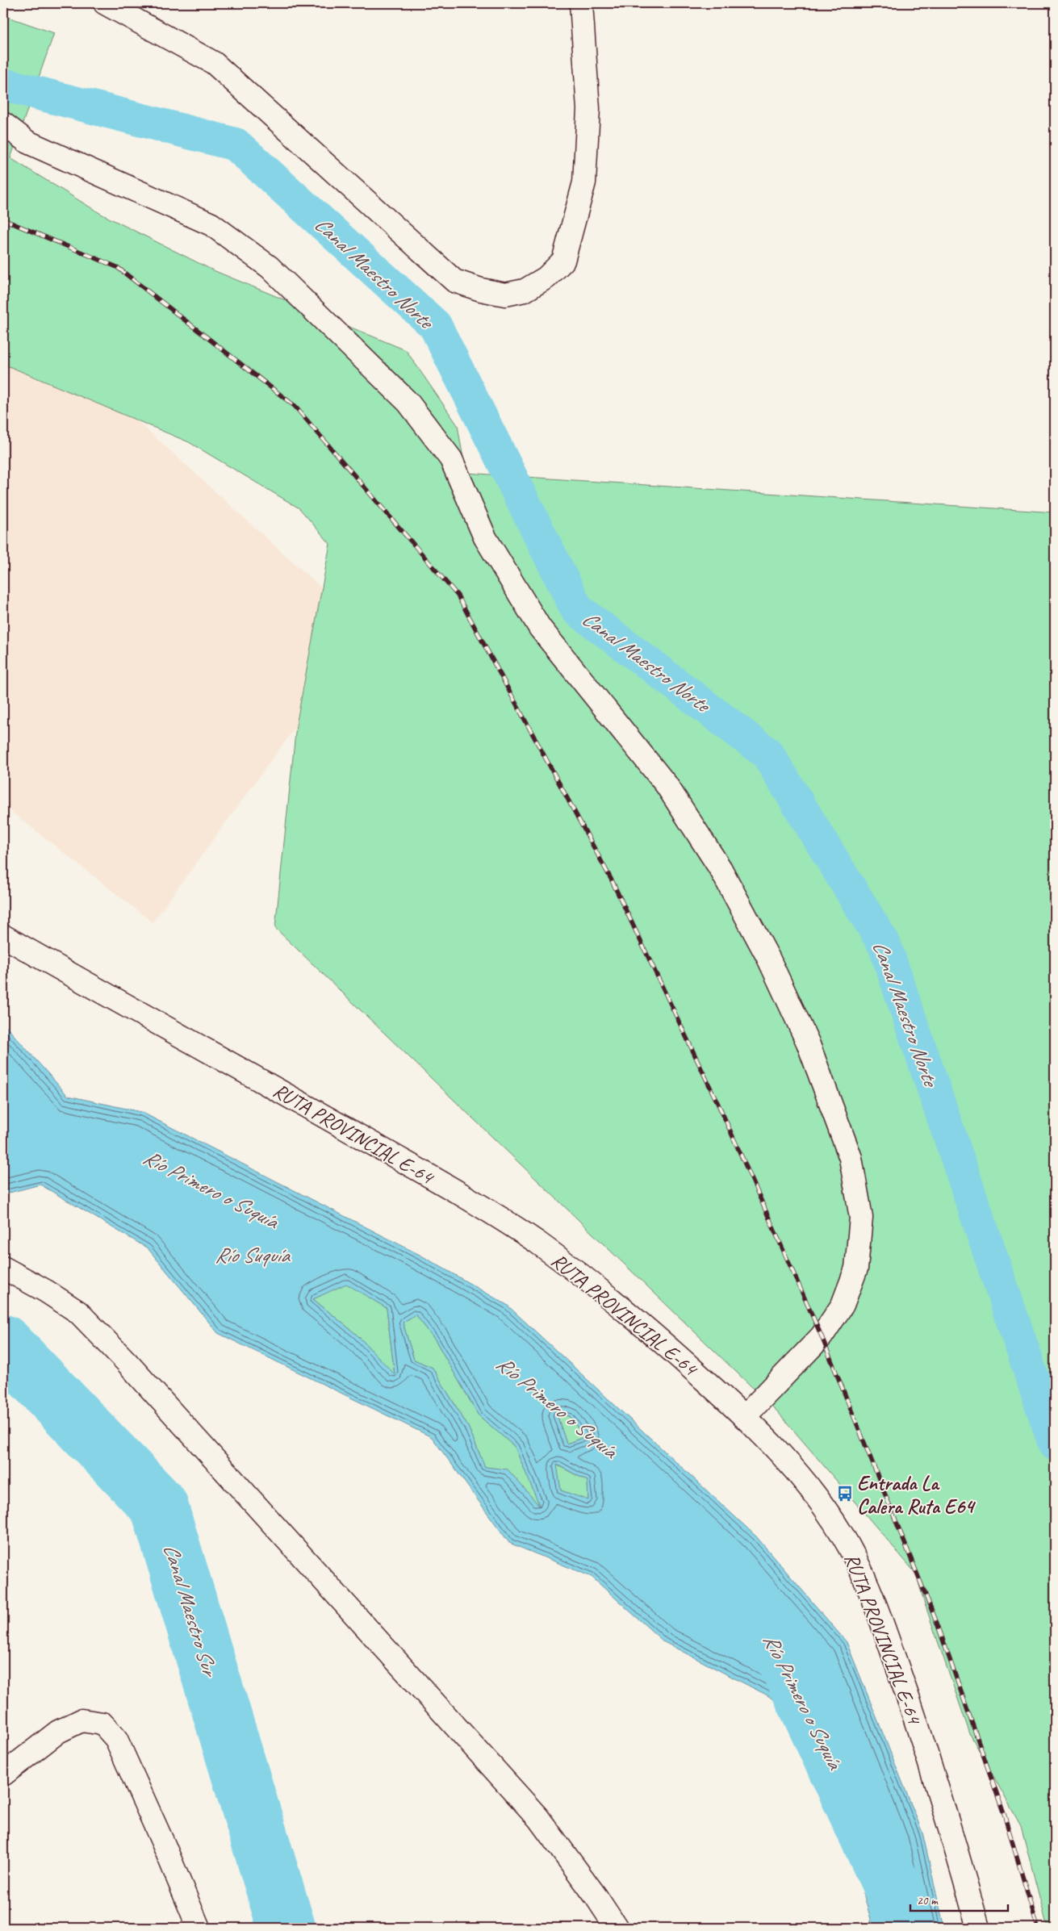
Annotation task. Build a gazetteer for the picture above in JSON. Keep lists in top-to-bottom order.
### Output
{
  "streets": {
    "street": ["RUTA PROVINCIAL E-64"]
  },
  "water": [
    "Canal Maestro Norte",
    "Río Primero o Suquía",
    "Río Suquía",
    "Canal Maestro Sur"
  ],
  "places": {
    "bus stop": ["Entrada La Calera Ruta E64"]
  },
  "scale_bar": "20 m"
}
